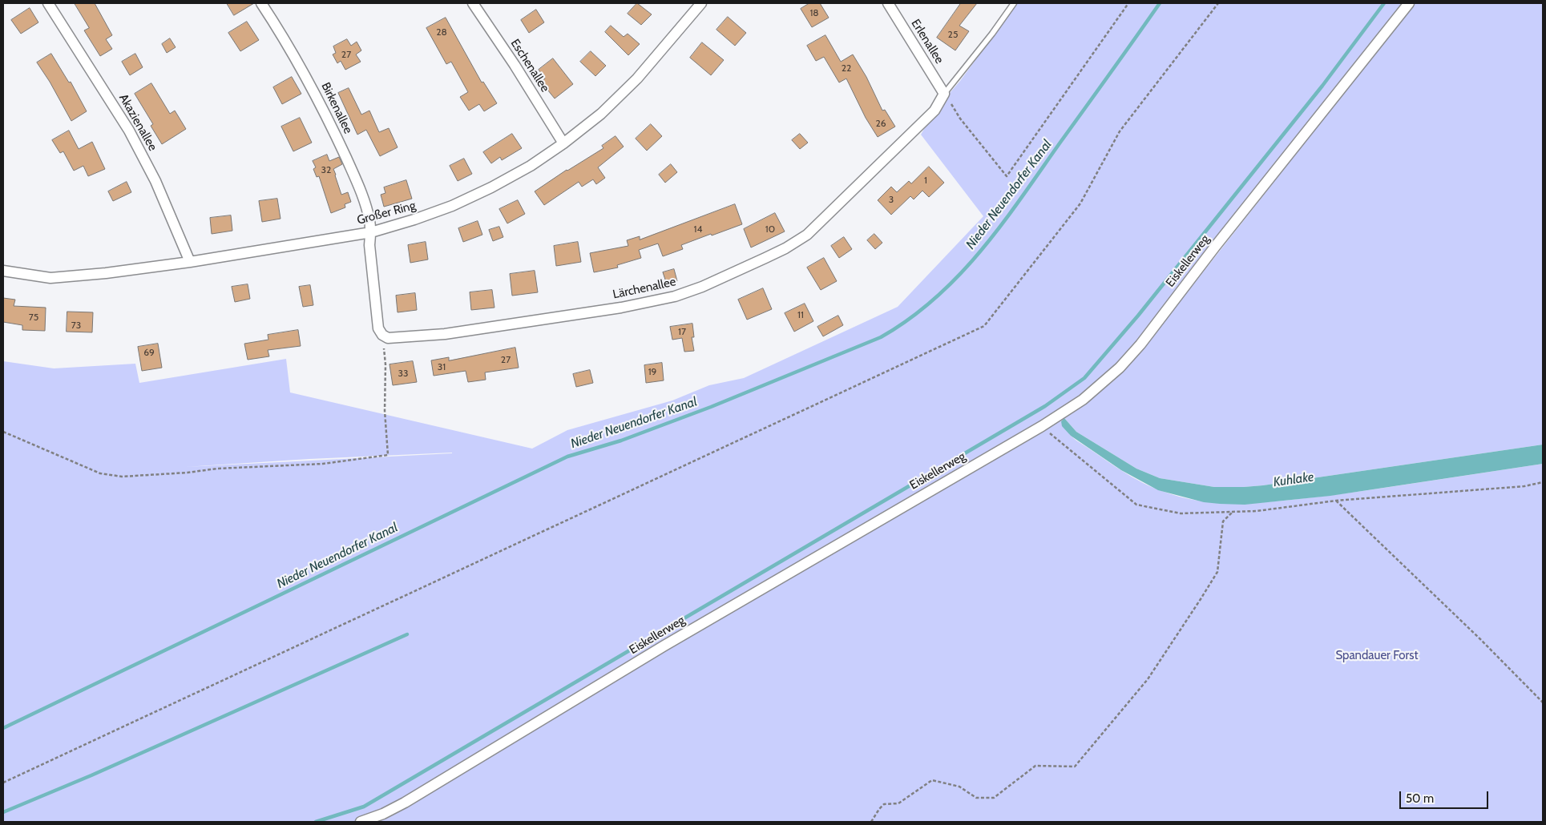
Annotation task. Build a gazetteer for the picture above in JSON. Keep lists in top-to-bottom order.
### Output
{
  "streets": {
    "street": [
      "Erlenallee",
      "Eschenallee",
      "Birkenallee",
      "Akazienallee",
      "Großer Ring",
      "Eiskellerweg",
      "Lärchenallee"
    ]
  },
  "crossings": [
    ["Erlenallee", "Lärchenallee"],
    ["Eschenallee", "Großer Ring"],
    ["Birkenallee", "Großer Ring"],
    ["Akazienallee", "Großer Ring"]
  ],
  "water": ["Nieder Neuendorfer Kanal", "Kuhlake"],
  "parks": ["Spandauer Forst"],
  "house_numbers": [
    "18",
    "28",
    "25",
    "27",
    "22",
    "26",
    "32",
    "1",
    "3",
    "14",
    "10",
    "11",
    "75",
    "73",
    "17",
    "69",
    "27",
    "31",
    "19",
    "33"
  ],
  "scale_bar": "50 m"
}
